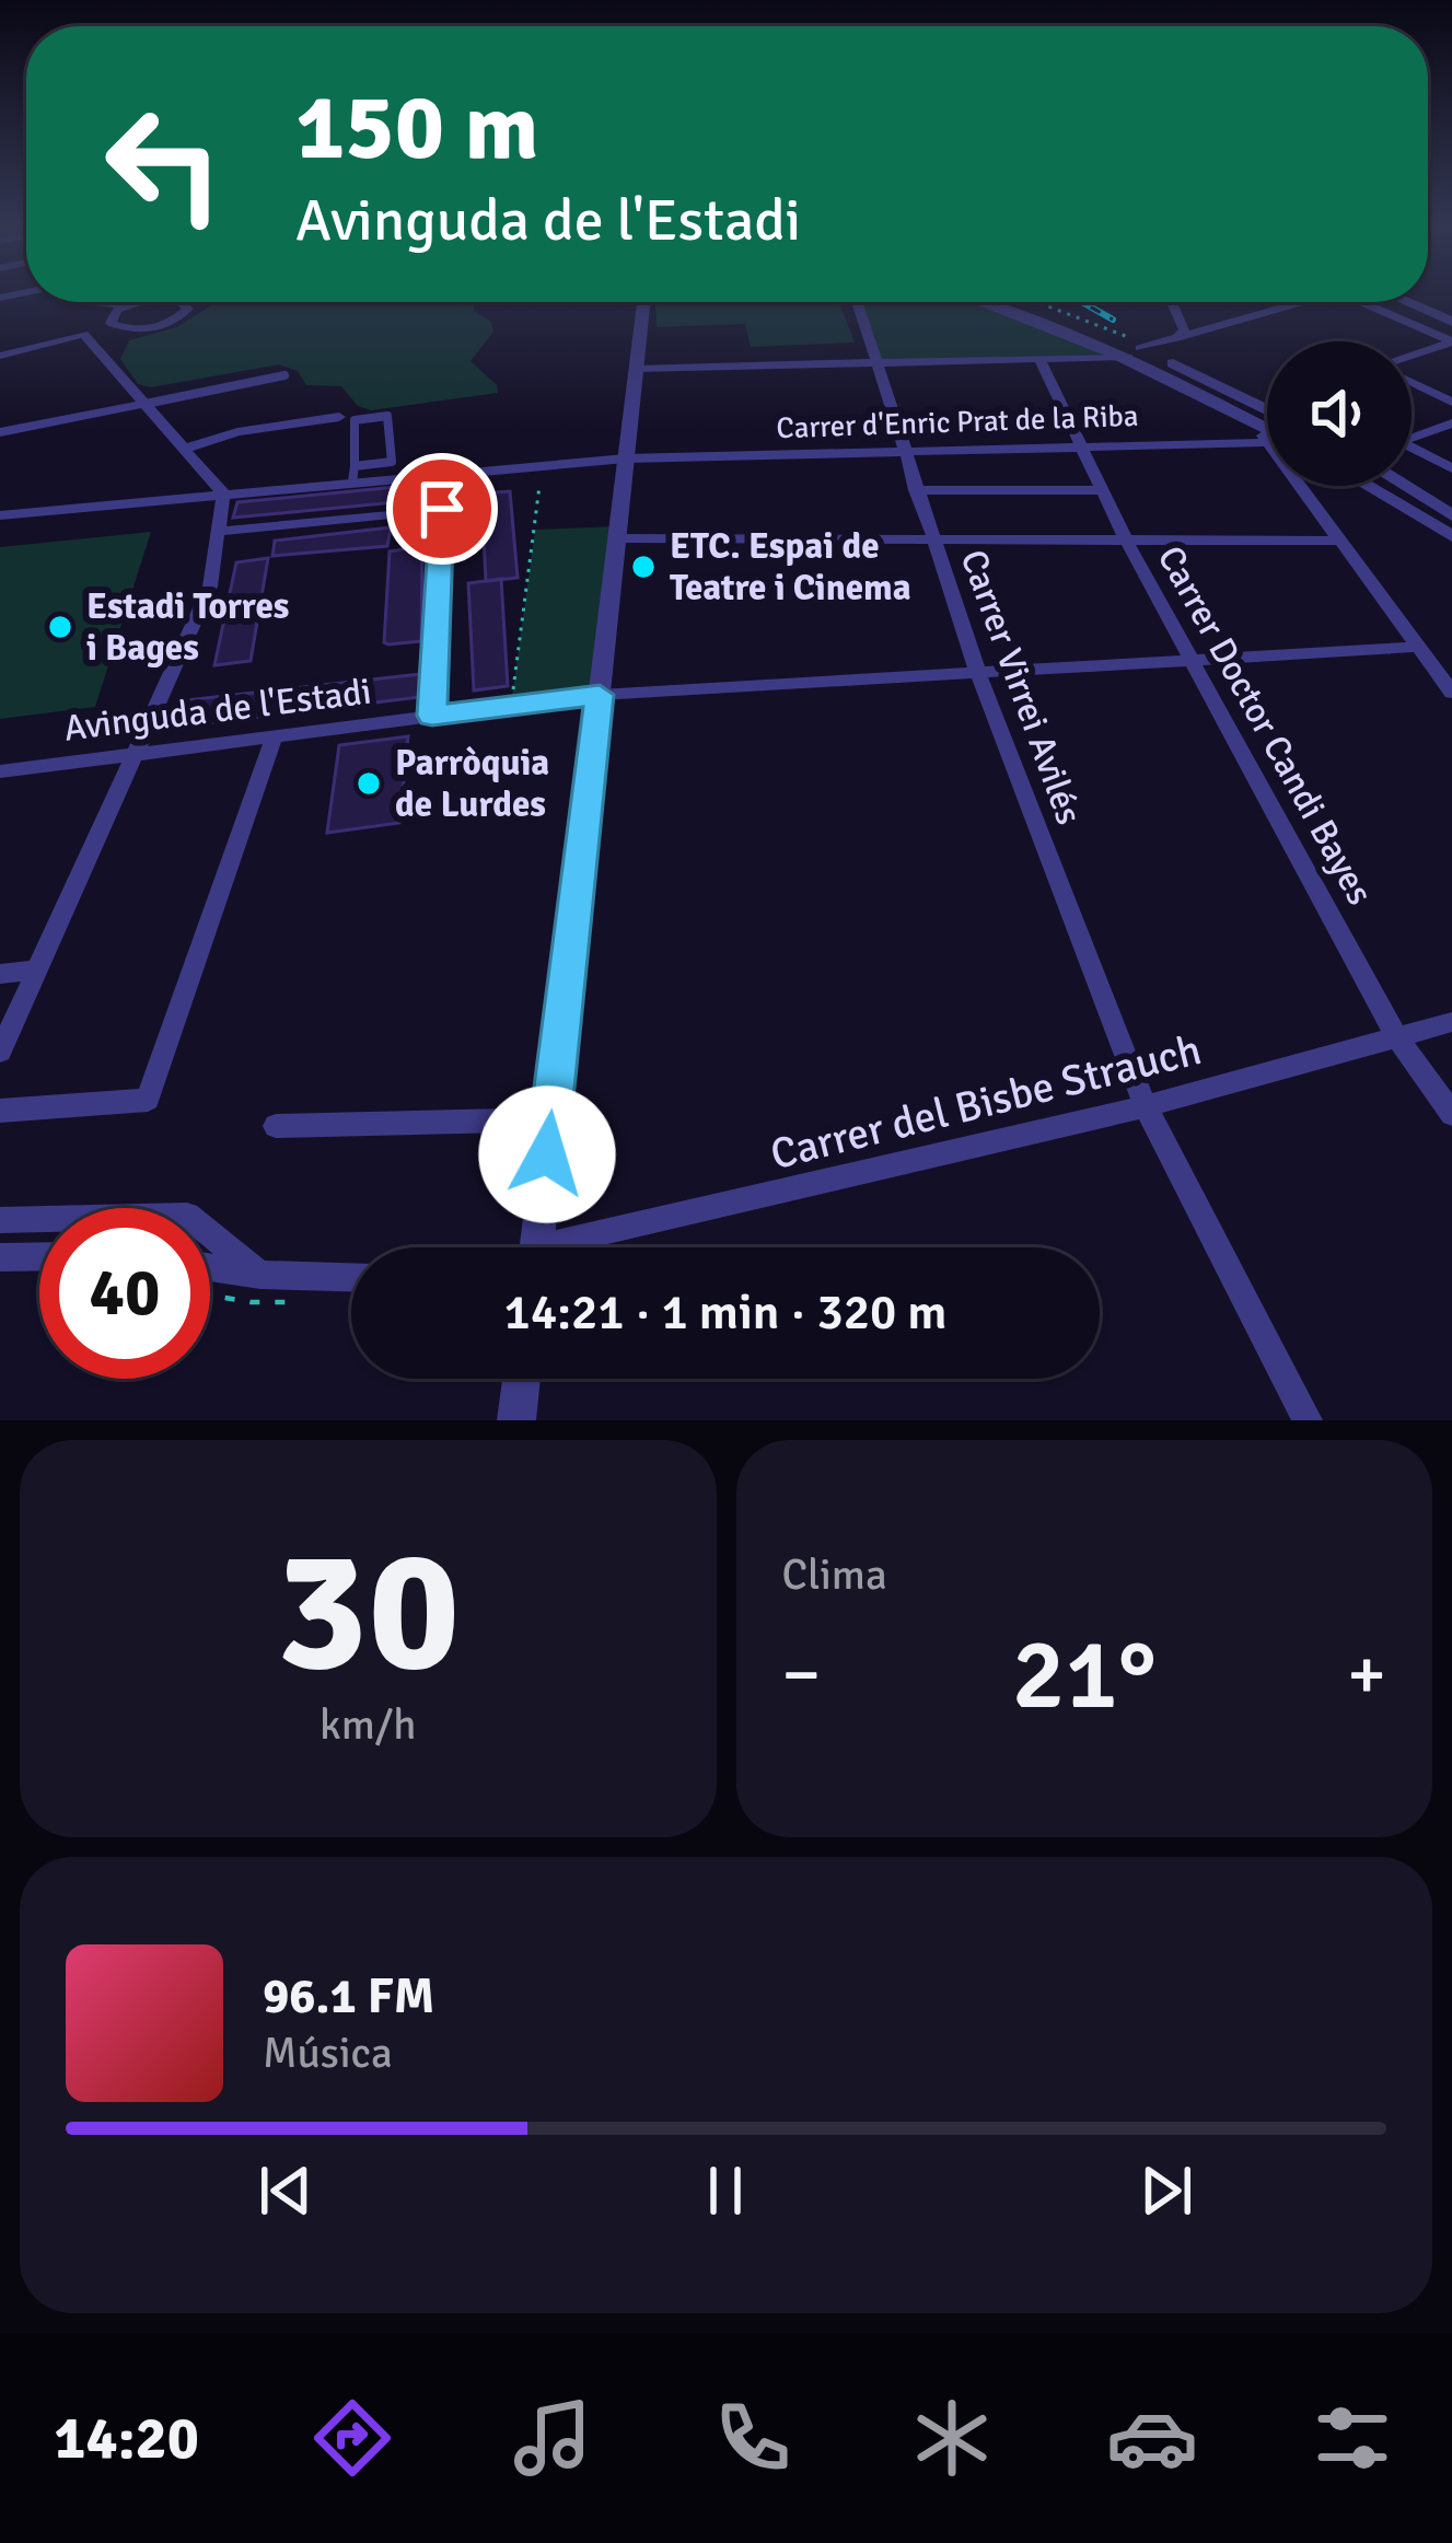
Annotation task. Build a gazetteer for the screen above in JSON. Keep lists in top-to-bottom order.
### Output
{
  "streets": {
    "street": [
      "Carrer d'Enric Prat de la Riba",
      "Carrer Virrei Avilés",
      "Avinguda de l'Estadi",
      "Carrer Doctor Candi Bayes",
      "Carrer del Bisbe Strauch"
    ]
  },
  "crossings": [
    ["Carrer d'Enric Prat de la Riba", "Carrer Virrei Avilés"],
    ["Carrer d'Enric Prat de la Riba", "Carrer Doctor Candi Bayes"],
    ["Carrer Virrei Avilés", "Avinguda de l'Estadi"],
    ["Carrer Virrei Avilés", "Carrer del Bisbe Strauch"],
    ["Avinguda de l'Estadi", "Carrer Doctor Candi Bayes"],
    ["Carrer Doctor Candi Bayes", "Carrer del Bisbe Strauch"]
  ],
  "places": ["ETC. Espai de Teatre i Cinema", "Estadi Torres i Bages", "Parròquia de Lurdes"],
  "page": {
    "turn": ["150 m", "Avinguda de l'Estadi"],
    "limit": "40",
    "trip": "14:21 · 1 min · 320 m",
    "tile": [
      ["30", "km/h"],
      "Clima"
    ],
    "heat": ["−", "21°", "+"],
    "song": ["96.1 FM", "Música"],
    "tabs": "14:20"
  }
}
